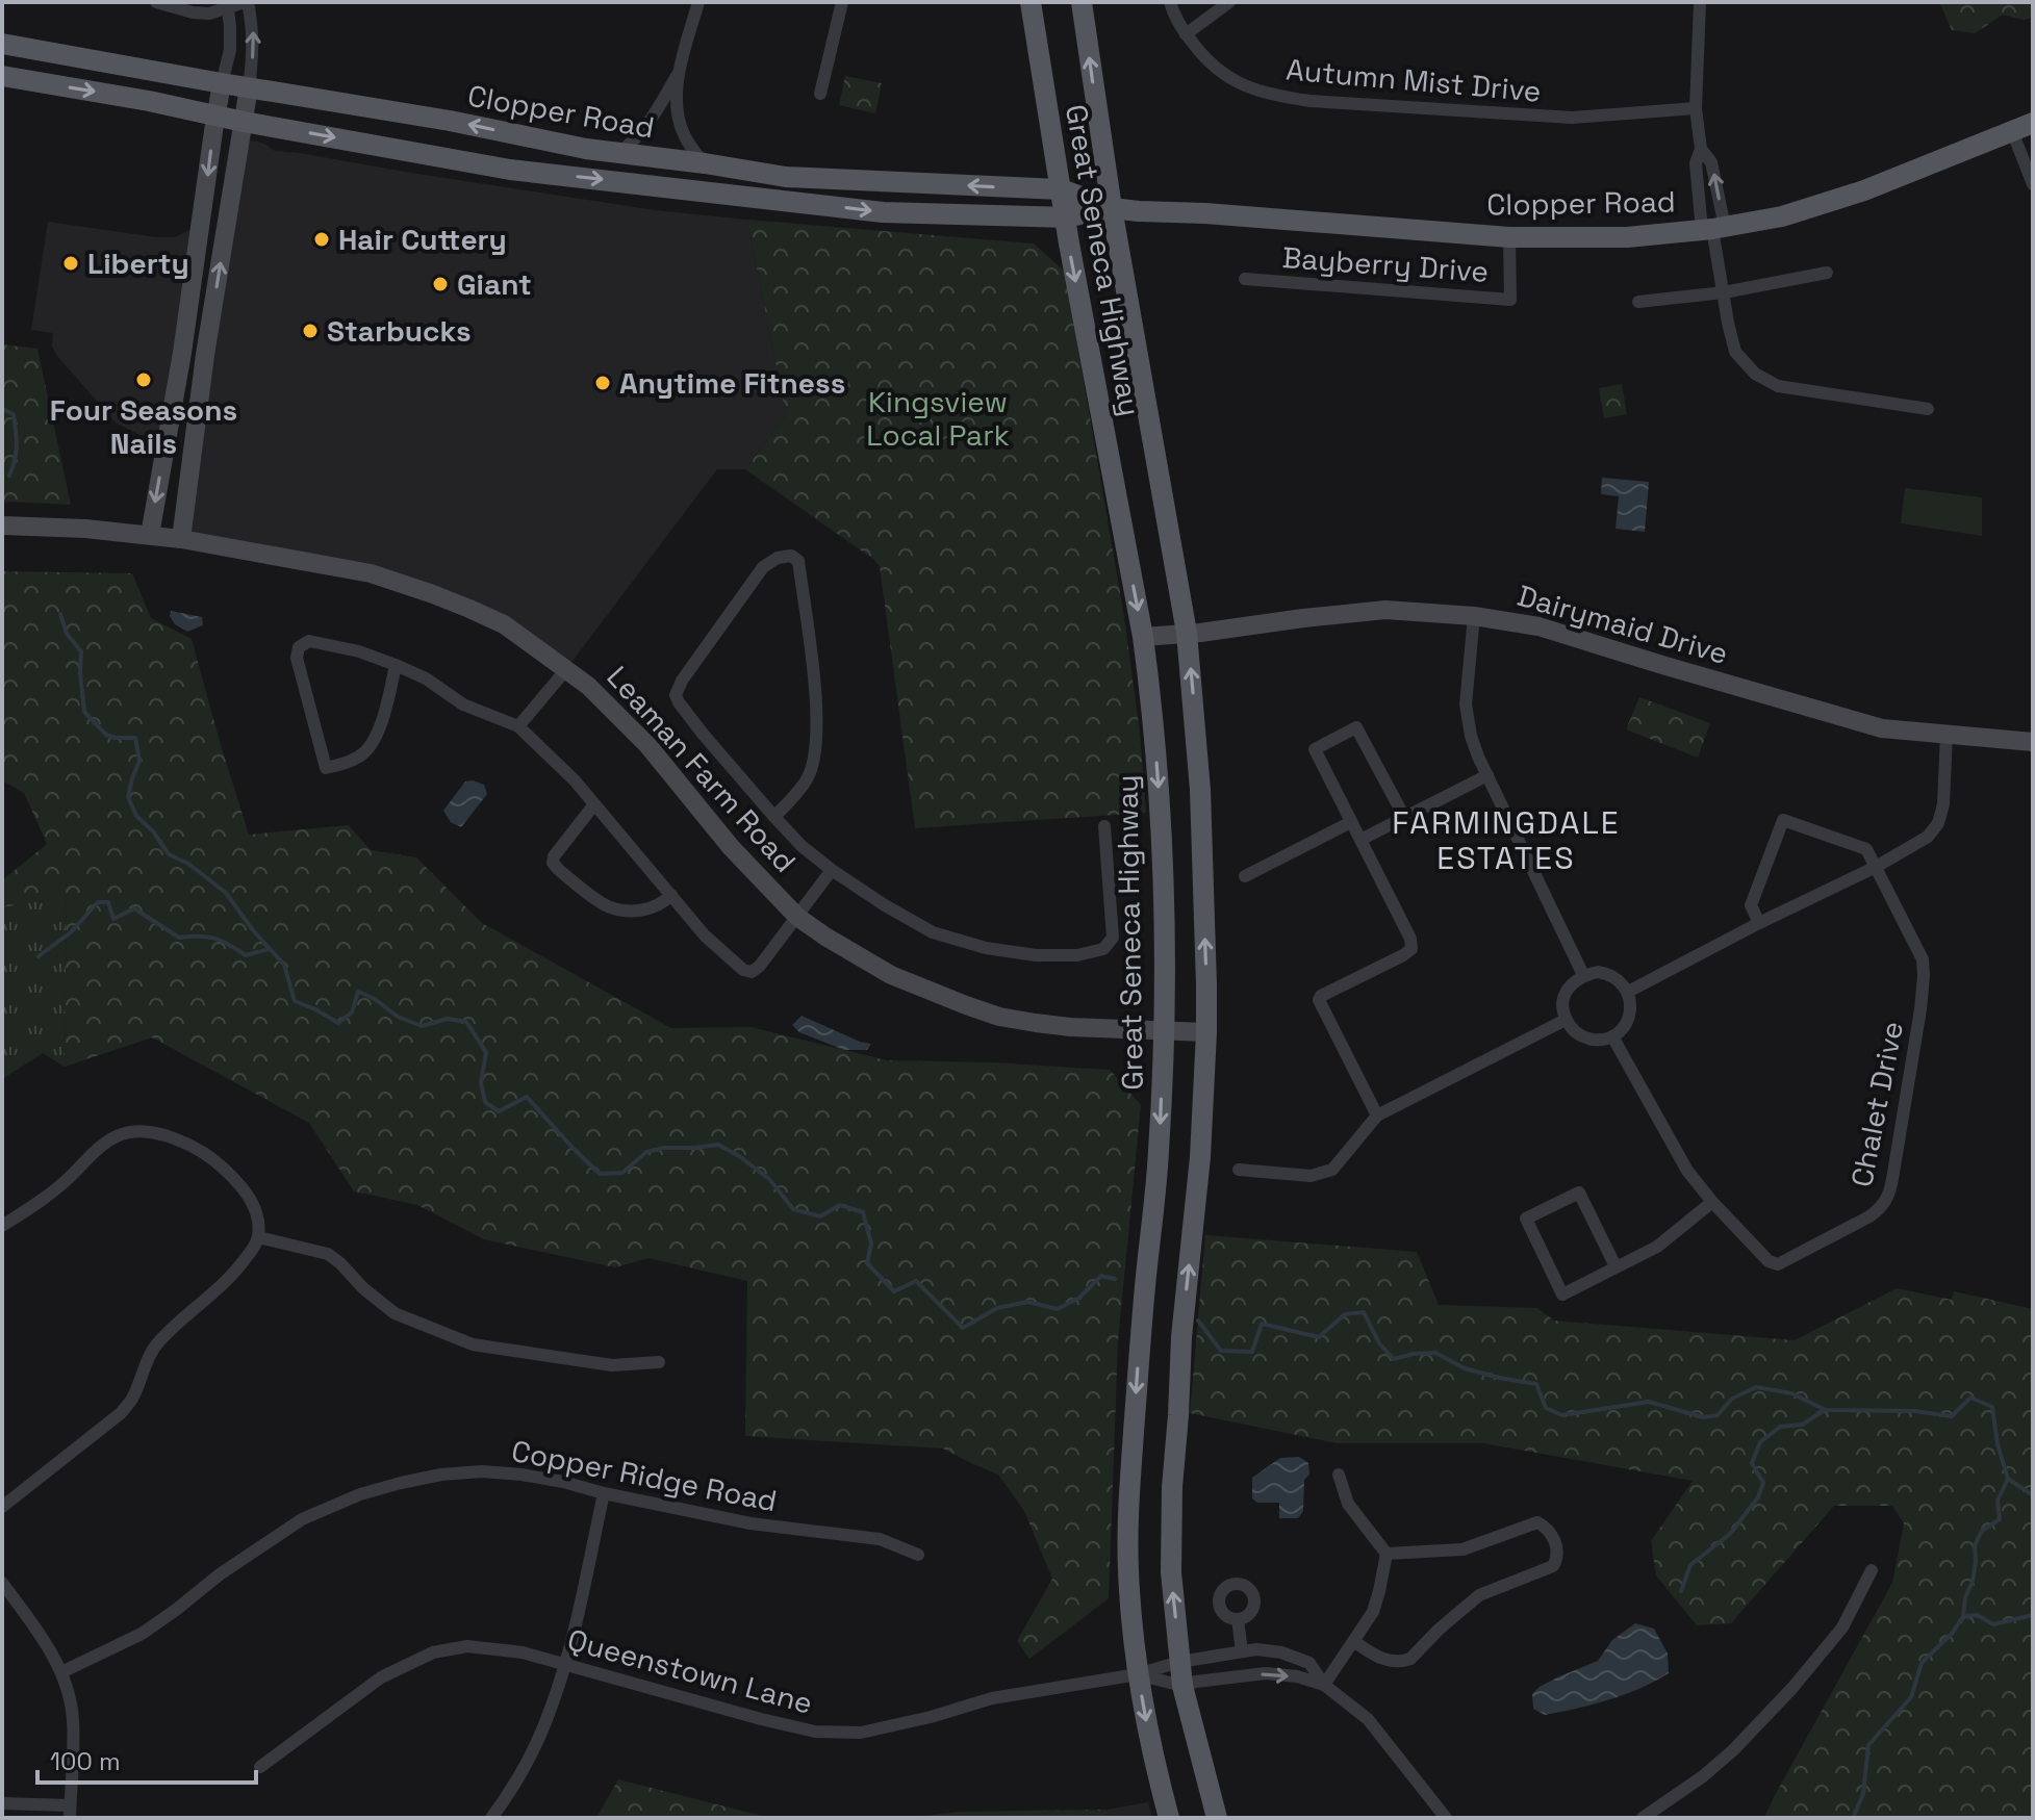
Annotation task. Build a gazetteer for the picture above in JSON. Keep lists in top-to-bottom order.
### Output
{
  "streets": {
    "main road": ["Clopper Road", "Great Seneca Highway"],
    "street": [
      "Autumn Mist Drive",
      "Bayberry Drive",
      "Dairymaid Drive",
      "Leaman Farm Road",
      "Chalet Drive",
      "Copper Ridge Road",
      "Queenstown Lane"
    ]
  },
  "crossings": [
    ["Clopper Road", "Great Seneca Highway"],
    ["Clopper Road", "Bayberry Drive"],
    ["Great Seneca Highway", "Dairymaid Drive"],
    ["Great Seneca Highway", "Leaman Farm Road"],
    ["Great Seneca Highway", "Queenstown Lane"]
  ],
  "districts": ["FARMINGDALE ESTATES"],
  "parks": ["Kingsview Local Park"],
  "places": [
    "Hair Cuttery",
    "Liberty",
    "Giant",
    "Starbucks",
    "Four Seasons Nails",
    "Anytime Fitness"
  ],
  "scale_bar": "100 m"
}
